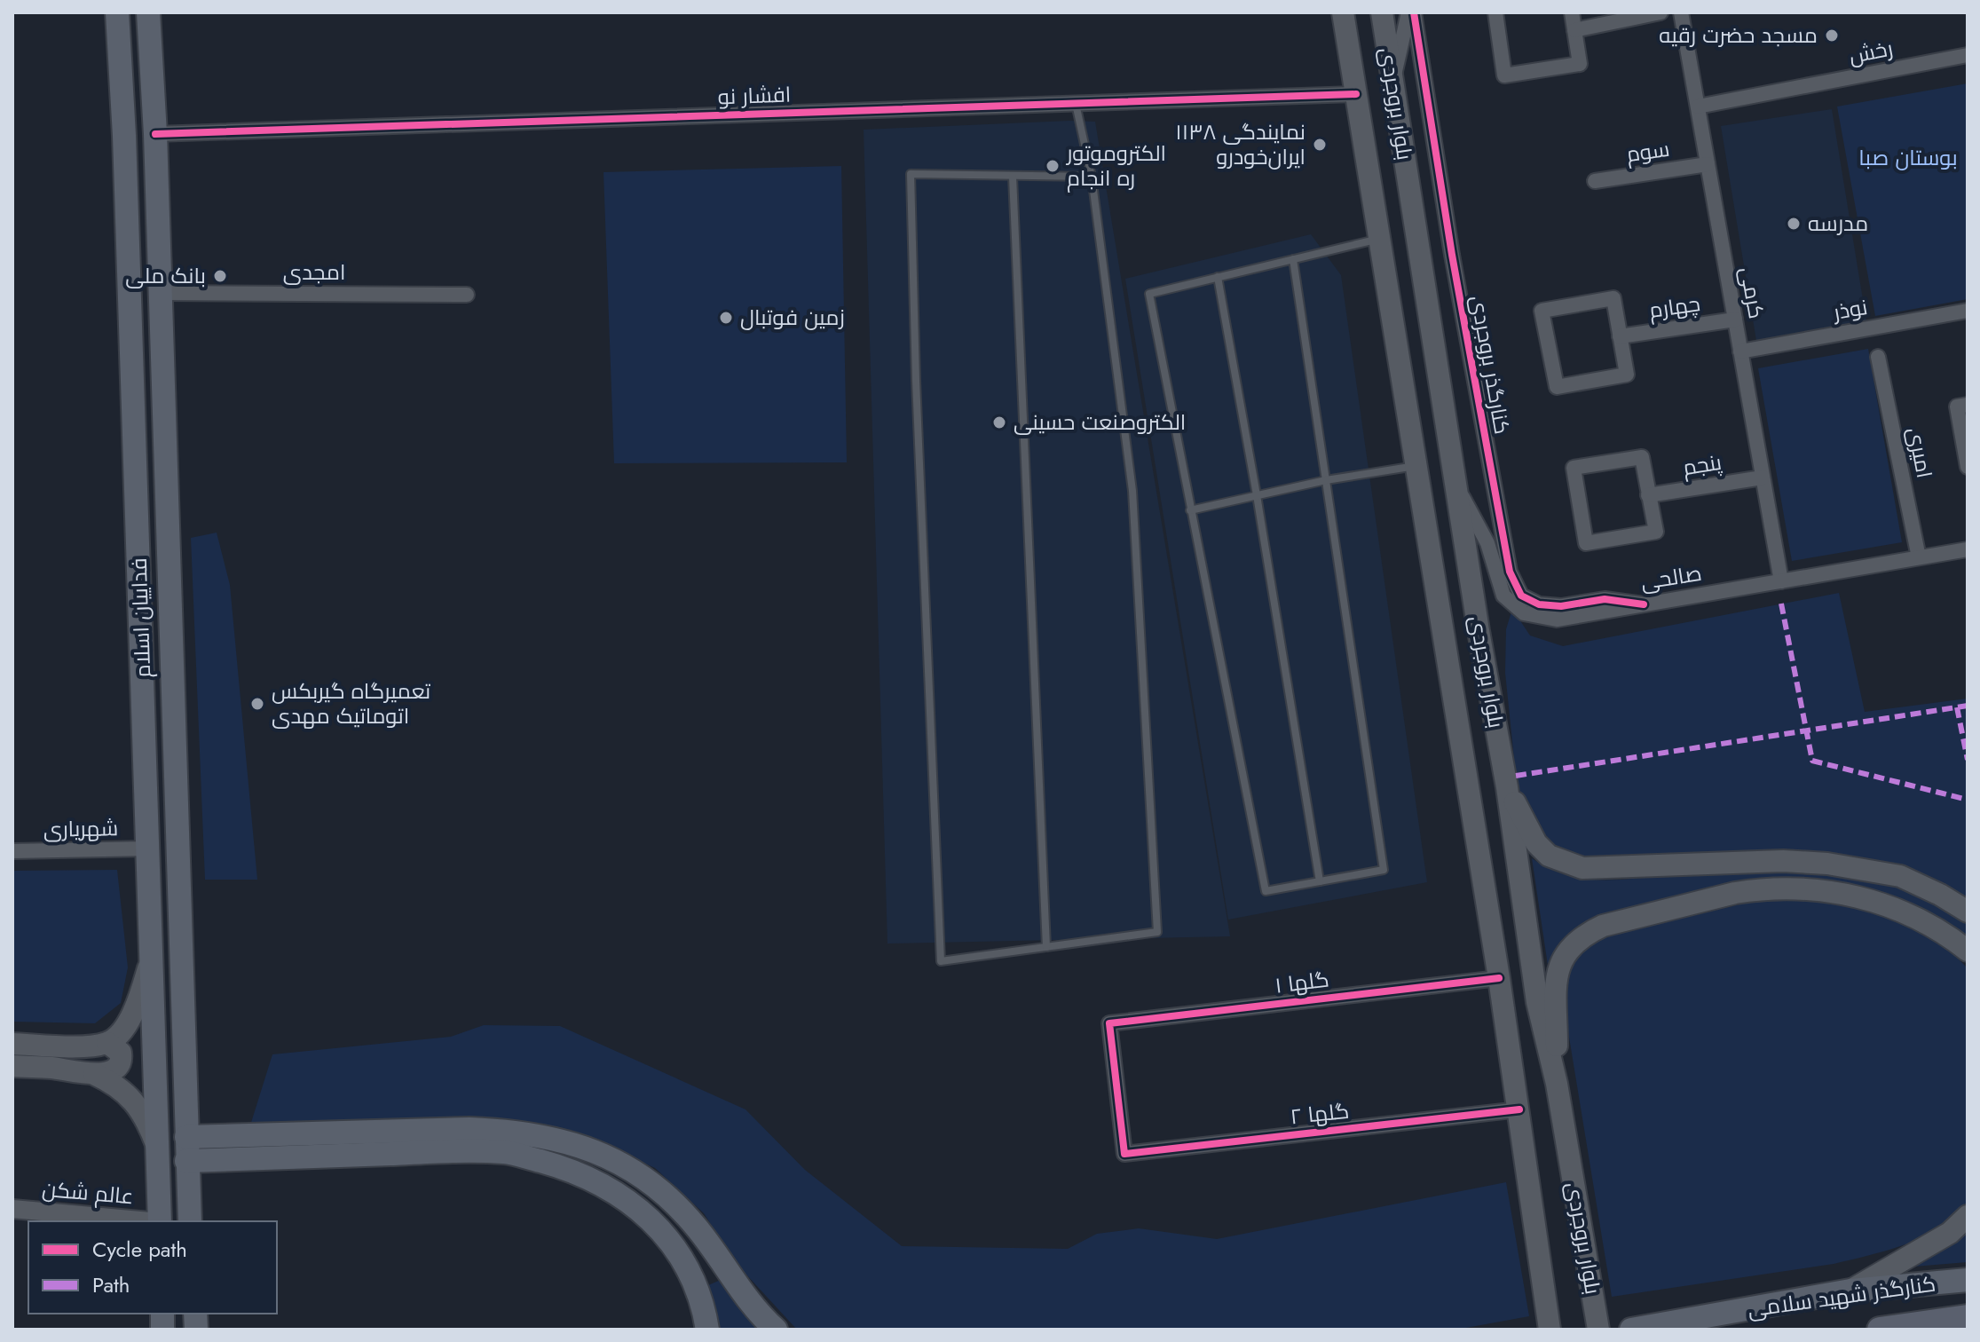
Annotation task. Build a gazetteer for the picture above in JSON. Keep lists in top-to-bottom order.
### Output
{
  "streets": {
    "main road": ["بلوار بروجردی", "فداییان اسلام", "کنارگذر شهید سلامی"],
    "street": [
      "رخش",
      "افشار نو",
      "سوم",
      "امجدی",
      "کرمی",
      "چهارم",
      "نوذر",
      "کنارگذر بروجردی",
      "امیری",
      "پنجم",
      "صالحی",
      "شهریاری",
      "گلها ۱",
      "گلها ۲",
      "عالم شکن"
    ]
  },
  "crossings": [
    ["رخش", "کرمی"],
    ["افشار نو", "بلوار بروجردی"],
    ["افشار نو", "فداییان اسلام"],
    ["بلوار بروجردی", "صالحی"],
    ["بلوار بروجردی", "گلها ۱"],
    ["بلوار بروجردی", "گلها ۲"],
    ["سوم", "کرمی"],
    ["امجدی", "فداییان اسلام"],
    ["کرمی", "چهارم"],
    ["کرمی", "نوذر"],
    ["کرمی", "پنجم"],
    ["کرمی", "صالحی"],
    ["کنارگذر بروجردی", "صالحی"],
    ["امیری", "صالحی"],
    ["فداییان اسلام", "شهریاری"],
    ["گلها ۱", "گلها ۲"]
  ],
  "parks": ["بوستان صبا"],
  "places": [
    "مسجد حضرت رقیه",
    "نمایندگی ۱۱۳۸ ایران‌خودرو",
    "الکتروموتور ره انجام",
    "مدرسه",
    "بانک ملی",
    "زمین فوتبال",
    "الکتروصنعت حسینی",
    "تعمیرگاه گیربکس اتوماتیک مهدی"
  ],
  "legend": ["Cycle path", "Path"]
}
